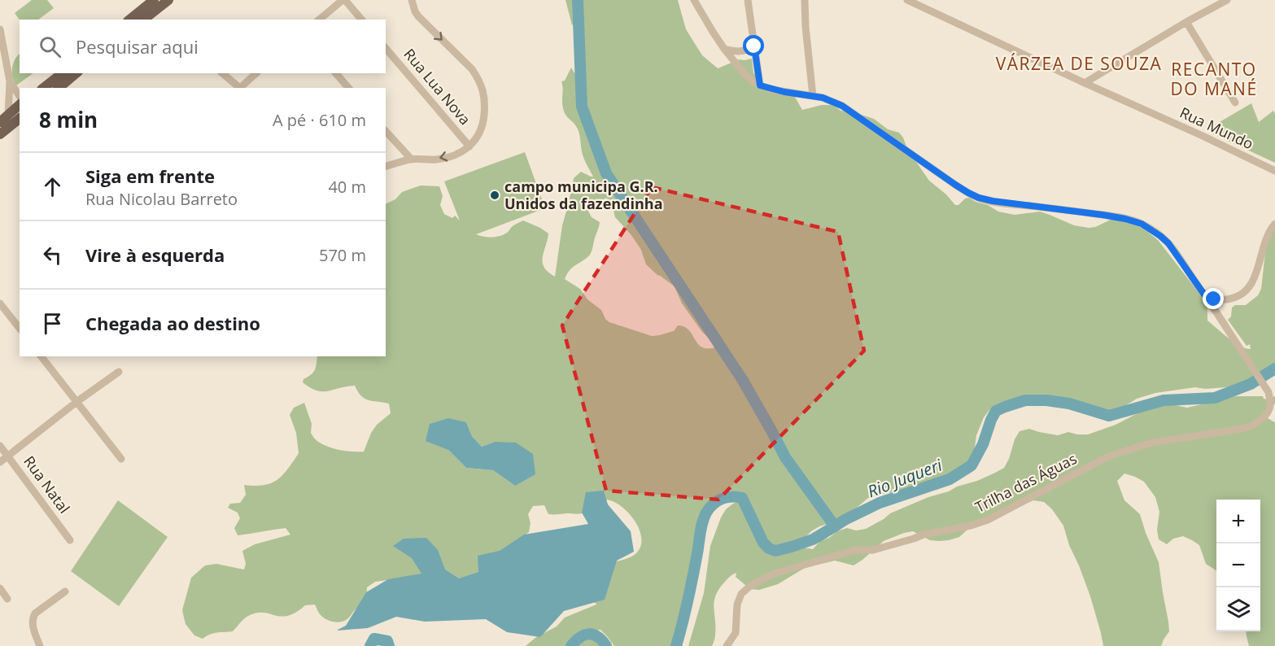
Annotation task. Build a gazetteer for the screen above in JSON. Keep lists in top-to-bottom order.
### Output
{
  "streets": {
    "street": [
      "Rua Lua Nova",
      "Rua Mundo",
      "Trilha das Águas",
      "Rua Natal"
    ]
  },
  "districts": ["VÁRZEA DE SOUZA", "RECANTO DO MANÉ"],
  "water": ["Rio Juqueri"],
  "places": ["campo municipa G.R. Unidos da fazendinha"],
  "page": {
    "search": "Pesquisar aqui",
    "heading": ["8 min", "A pé · 610 m"],
    "list": [
      ["Siga em frente", "Rua Nicolau Barreto", "40 m"],
      ["Vire à esquerda", "570 m"],
      "Chegada ao destino"
    ],
    "map_buttons": ["+", "−"]
  }
}
